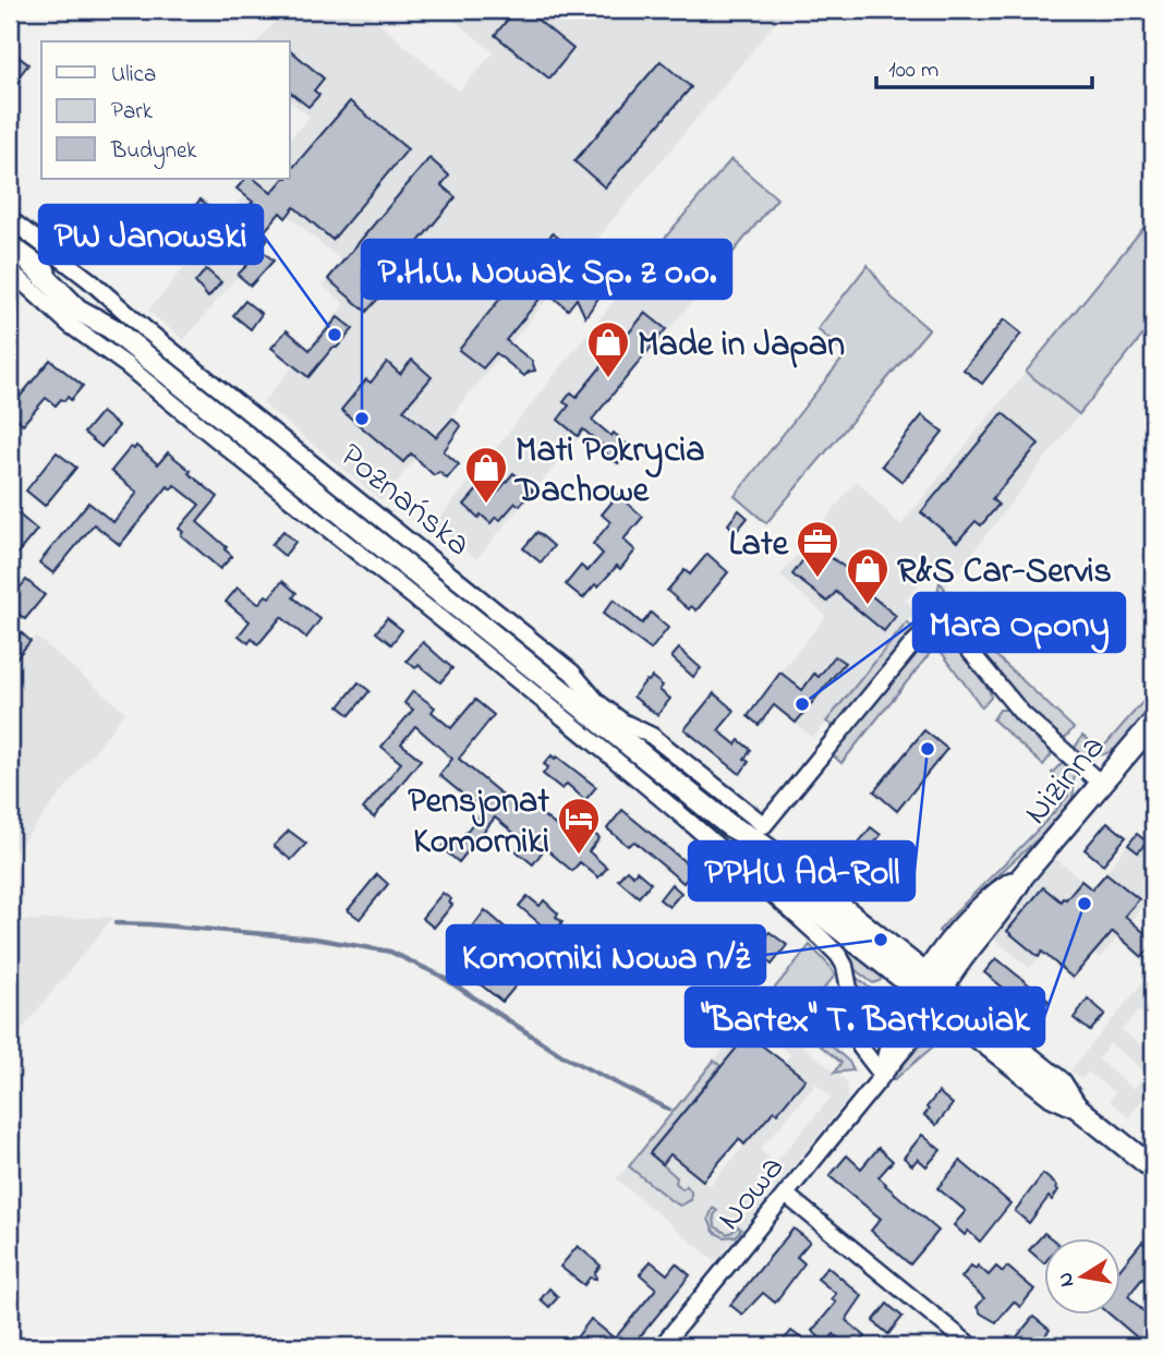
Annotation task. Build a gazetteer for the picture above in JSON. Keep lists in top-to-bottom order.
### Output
{
  "streets": {
    "main road": ["Poznańska", "Nizinna"],
    "street": ["Nowa"]
  },
  "crossings": [
    ["Poznańska", "Nizinna"],
    ["Poznańska", "Nowa"],
    ["Nizinna", "Nowa"]
  ],
  "places": {
    "other": [
      "PW Janowski",
      "P.H.U. Nowak Sp. z o.o.",
      "Mara Opony",
      "PPHU Ad-Roll",
      "\"Bartex\" T. Bartkowiak",
      "Komorniki Nowa n/ż"
    ],
    "shop": ["Made in Japan", "Mati Pokrycia Dachowe", "R&S Car-Servis"],
    "office": ["Late"],
    "hotel": ["Pensjonat Komorniki"]
  },
  "legend": ["Ulica", "Park", "Budynek"],
  "scale_bar": "100 m",
  "north": "left"
}
